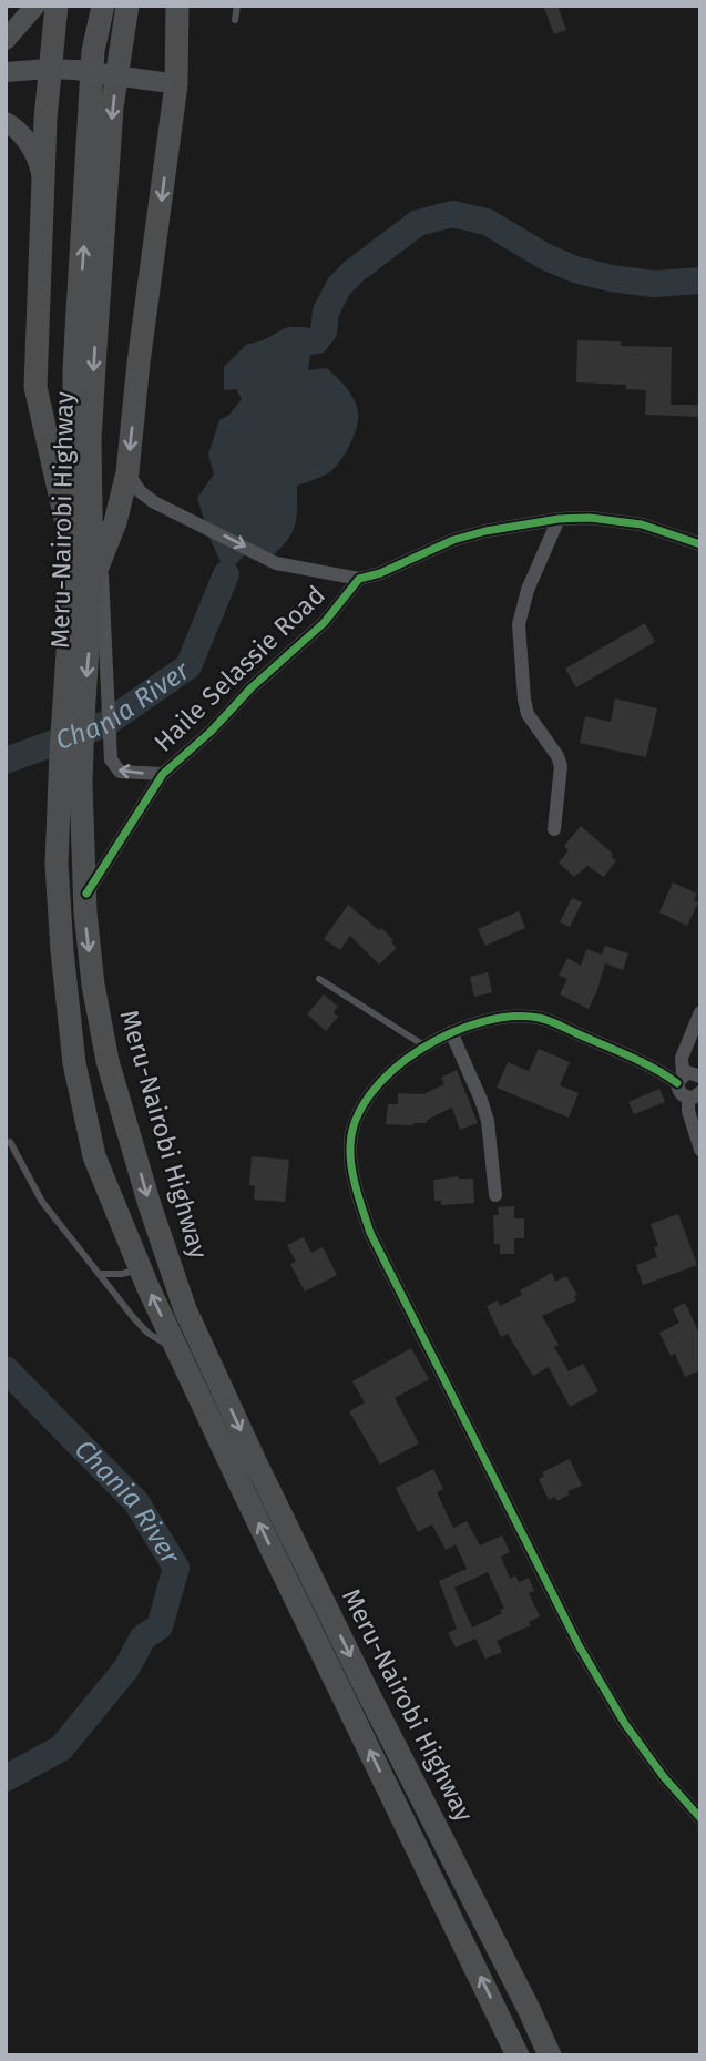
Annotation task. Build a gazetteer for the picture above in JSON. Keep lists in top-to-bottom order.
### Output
{
  "streets": {
    "highway": ["Meru-Nairobi Highway"],
    "street": ["Haile Selassie Road"]
  },
  "crossings": [
    ["Meru-Nairobi Highway", "Haile Selassie Road"]
  ],
  "water": ["Chania River"]
}
